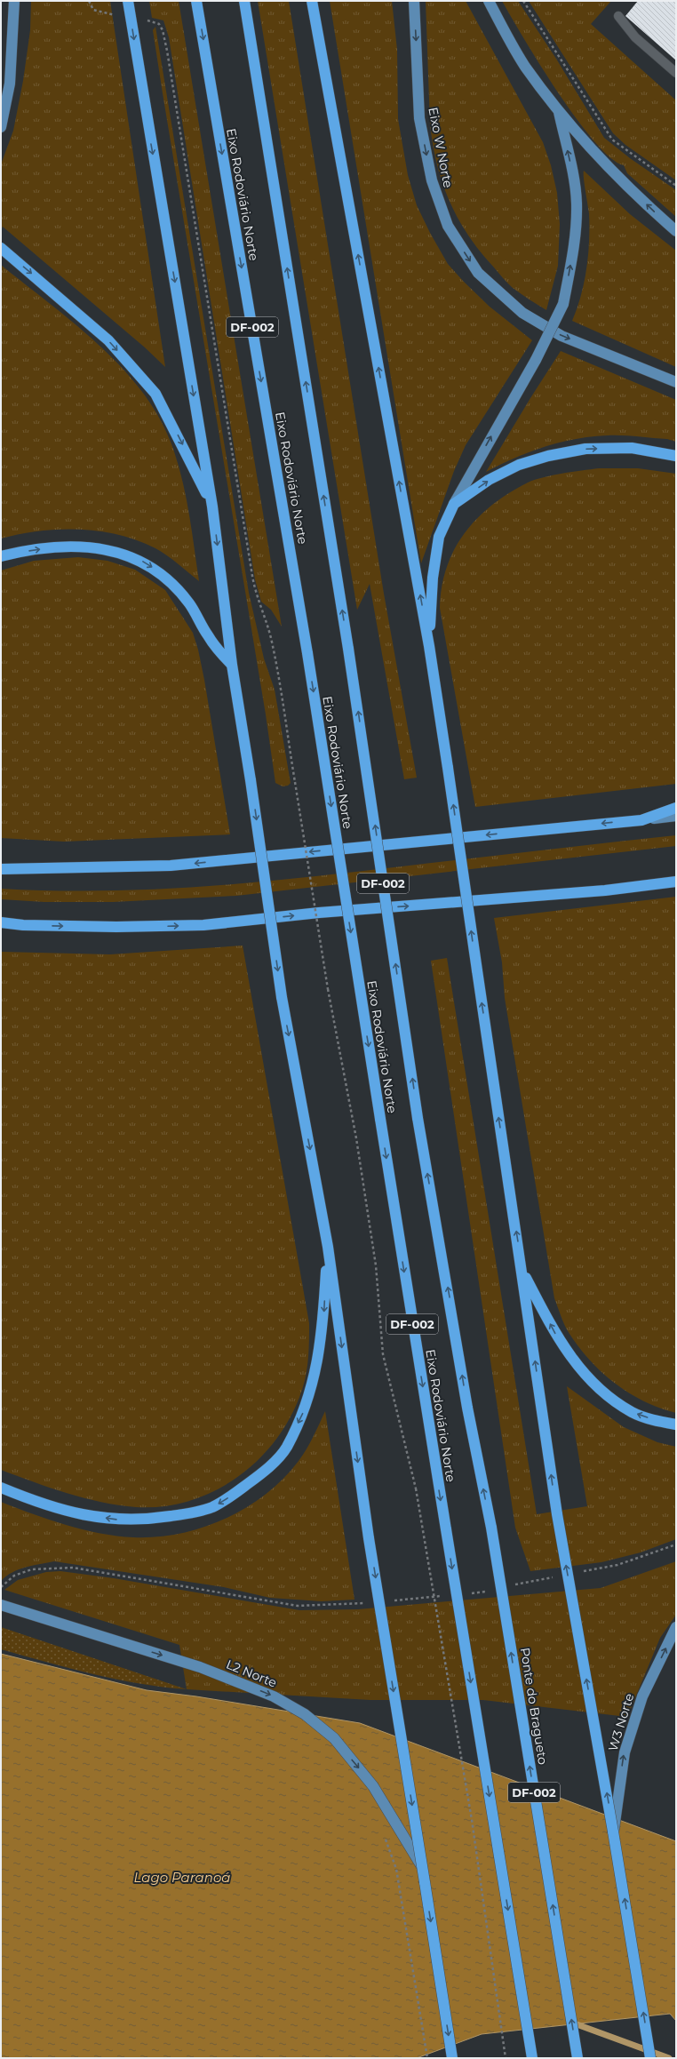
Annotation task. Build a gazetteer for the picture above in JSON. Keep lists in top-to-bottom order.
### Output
{
  "streets": {
    "highway": ["Eixo Rodoviário Norte", "DF-002", "Ponte do Bragueto"],
    "main road": ["Eixo W Norte", "L2 Norte", "W3 Norte"]
  },
  "crossings": [
    ["Eixo Rodoviário Norte", "Ponte do Bragueto"]
  ],
  "one_way": ["Eixo W Norte", "L2 Norte", "W3 Norte"],
  "water": ["Lago Paranoá"]
}
